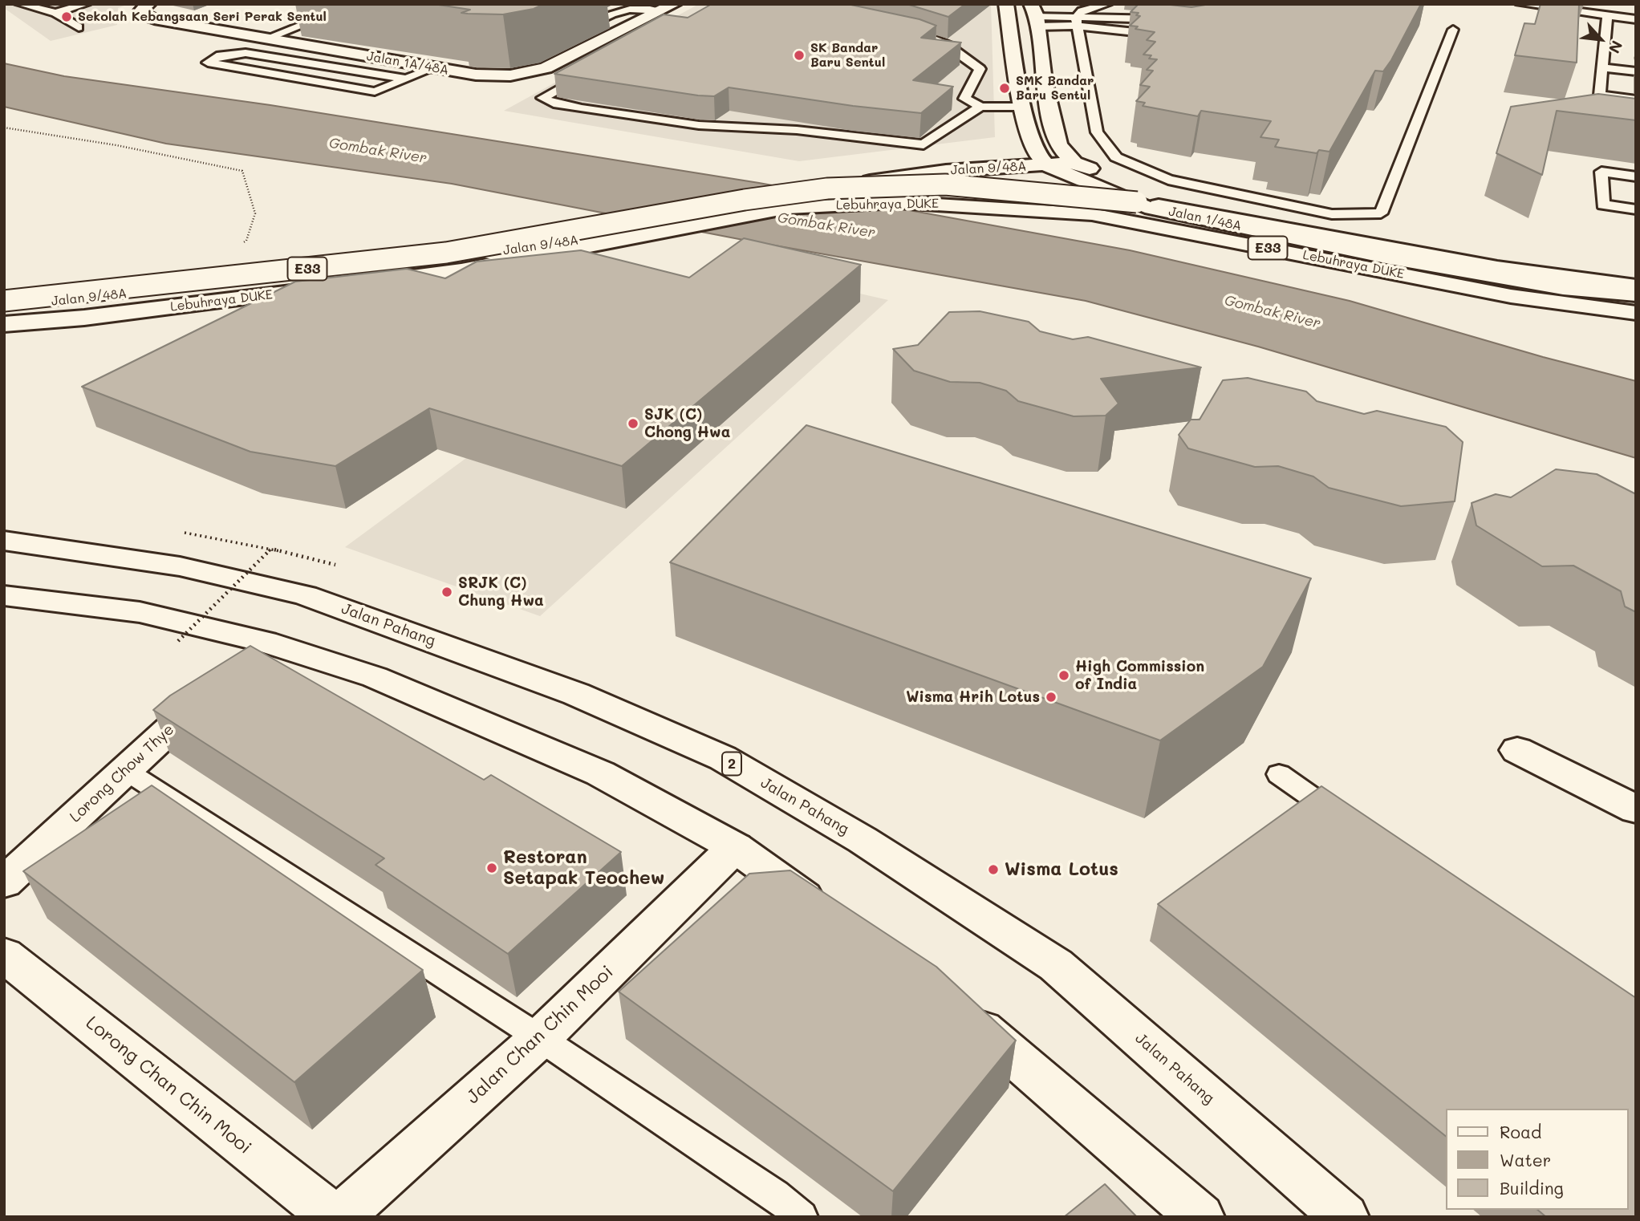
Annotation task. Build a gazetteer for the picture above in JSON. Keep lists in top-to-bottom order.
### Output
{
  "streets": {
    "main road": [
      "Jalan 1A/48A",
      "Jalan 9/48A",
      "Lebuhraya DUKE",
      "Jalan 1/48A",
      "E33",
      "Jalan Pahang",
      "2",
      "Lorong Chow Thye",
      "Jalan Chan Chin Mooi",
      "Lorong Chan Chin Mooi"
    ]
  },
  "crossings": [
    ["Jalan 9/48A", "Jalan 1/48A"]
  ],
  "water": ["Gombak River"],
  "places": [
    "Sekolah Kebangsaan Seri Perak Sentul",
    "SK Bandar Baru Sentul",
    "SMK Bandar Baru Sentul",
    "SJK (C) Chong Hwa",
    "SRJK (C) Chung Hwa",
    "High Commission of India",
    "Wisma Hrih Lotus",
    "Restoran Setapak Teochew",
    "Wisma Lotus"
  ],
  "legend": ["Road", "Water", "Building"],
  "north": "bottom right"
}
